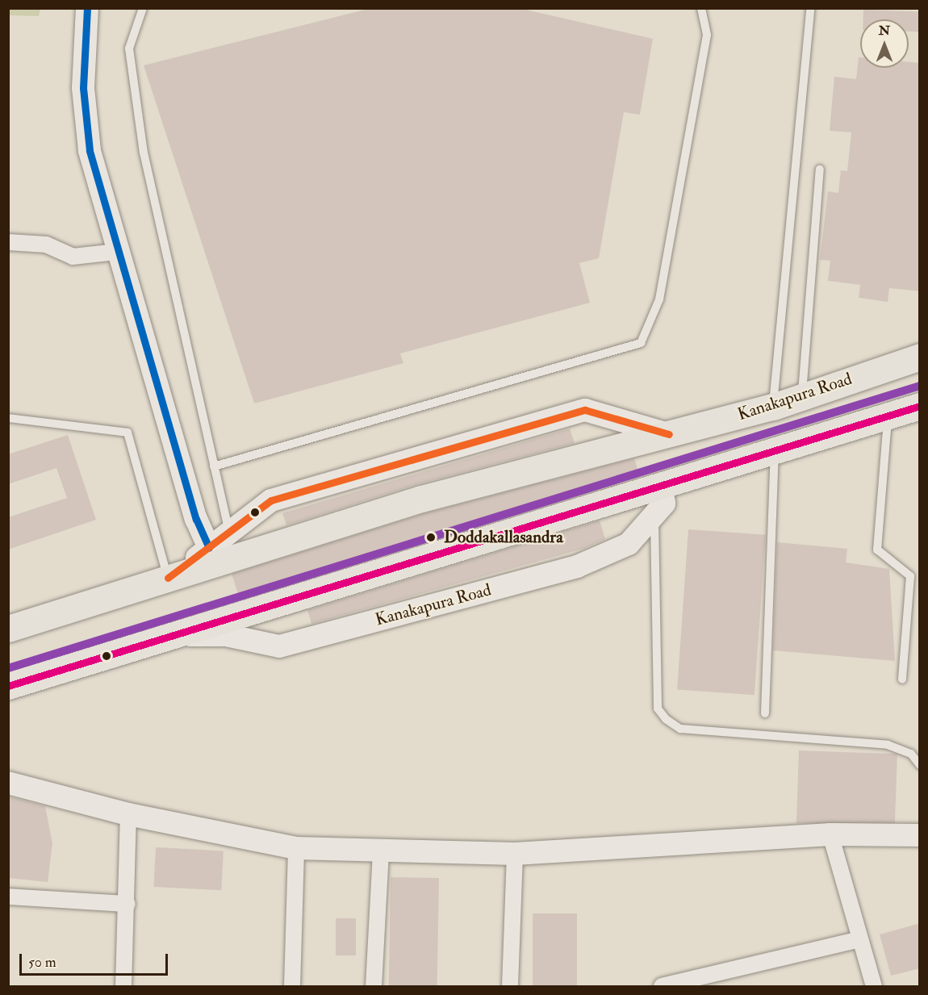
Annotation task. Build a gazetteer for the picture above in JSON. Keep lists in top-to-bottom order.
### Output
{
  "streets": {
    "highway": ["Kanakapura Road"]
  },
  "places": ["Doddakallasandra"],
  "scale_bar": "50 m",
  "north": "top"
}
